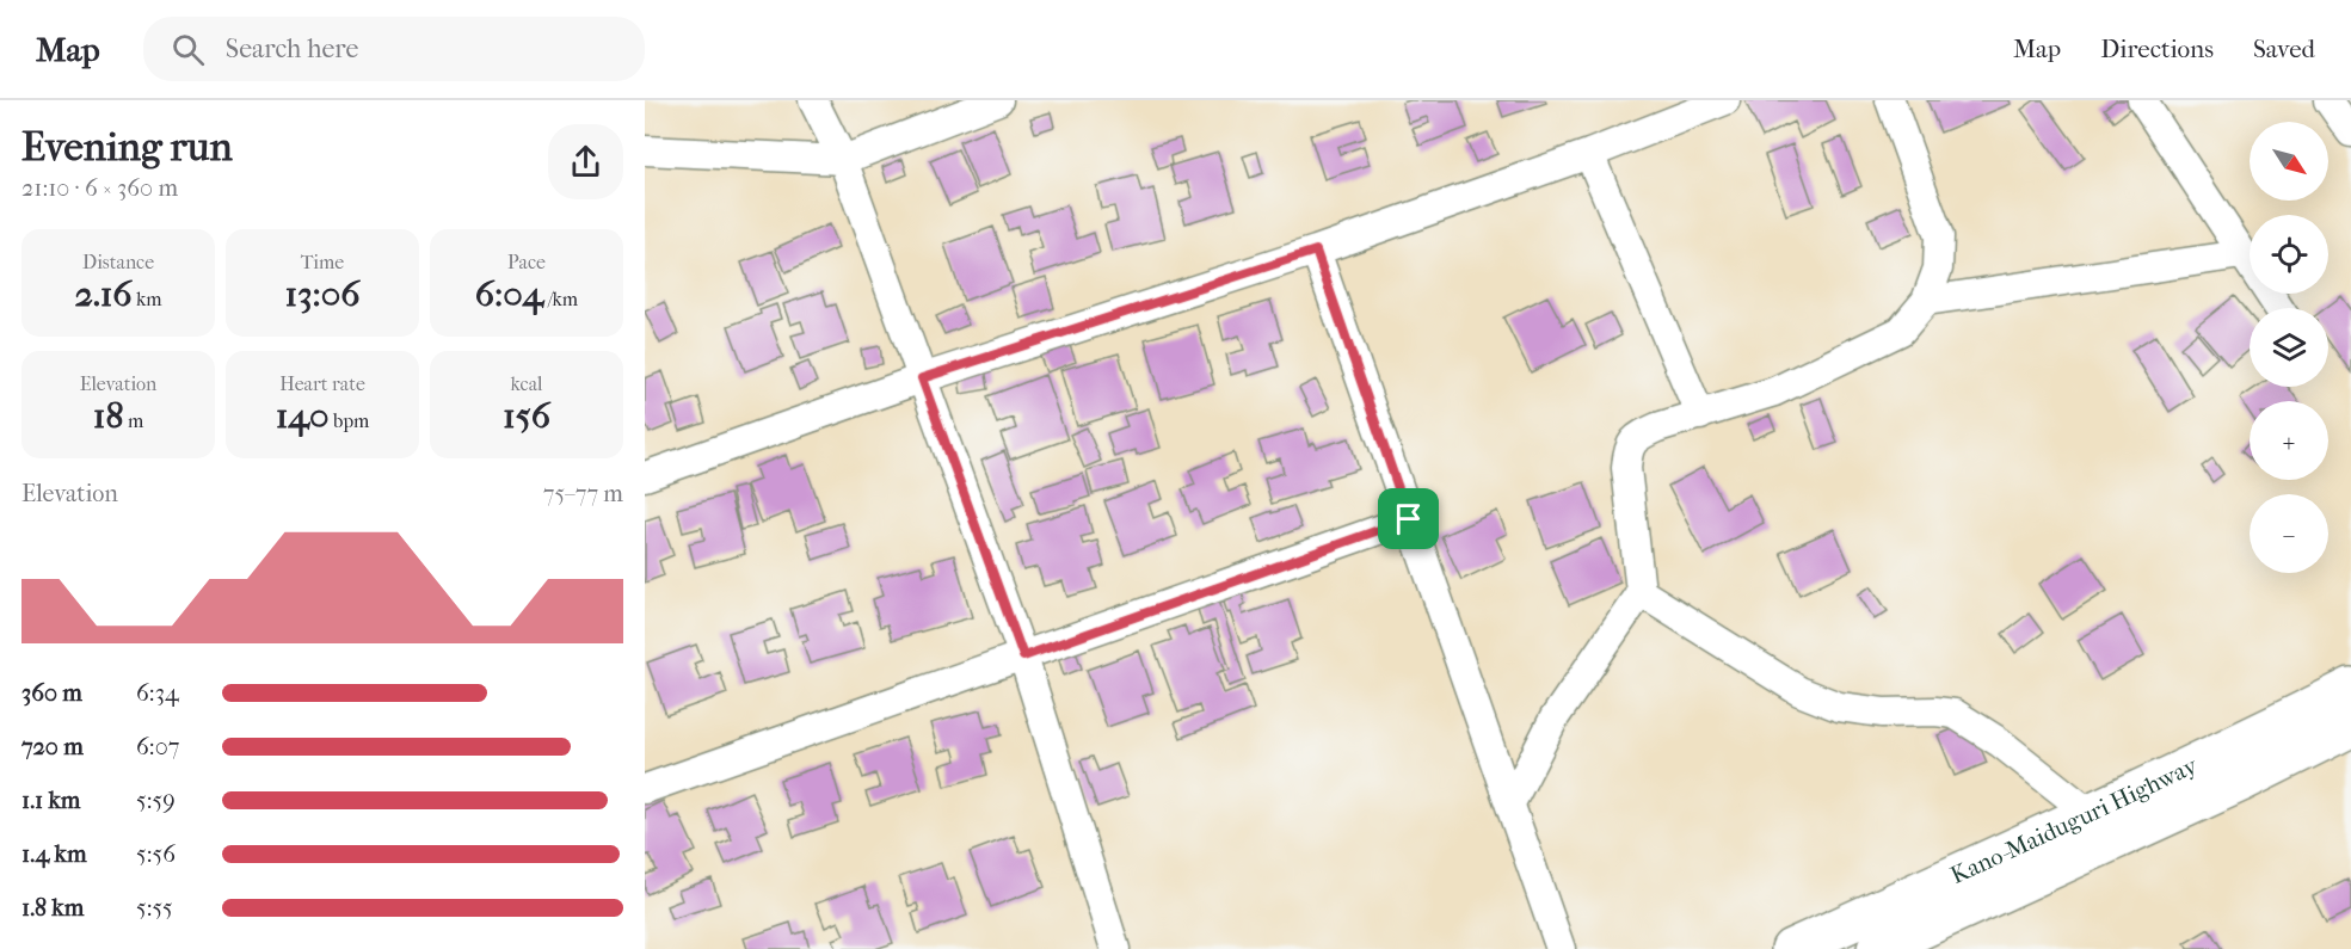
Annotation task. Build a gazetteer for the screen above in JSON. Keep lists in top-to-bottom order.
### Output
{
  "streets": {
    "highway": ["Kano-Maiduguri Highway"]
  },
  "north": "bottom right",
  "page": {
    "header": "Map",
    "search": "Search here",
    "nav": ["Map", "Directions", "Saved"],
    "heading": ["Evening run", "21:10 · 6 × 360 m"],
    "map_buttons": ["+", "−"],
    "stats": [
      ["Distance", "2.16 km"],
      ["Time", "13:06"],
      ["Pace", "6:04 /km"],
      ["Elevation", "18 m"],
      ["Heart rate", "140 bpm"],
      ["kcal", "156"]
    ],
    "chart": ["Elevation", "75–77 m"],
    "list": [
      {
        "name": "360 m",
        "note": "6:34"
      },
      {
        "name": "720 m",
        "note": "6:07"
      },
      {
        "name": "1.1 km",
        "note": "5:59"
      },
      {
        "name": "1.4 km",
        "note": "5:56"
      },
      {
        "name": "1.8 km",
        "note": "5:55"
      }
    ]
  }
}
